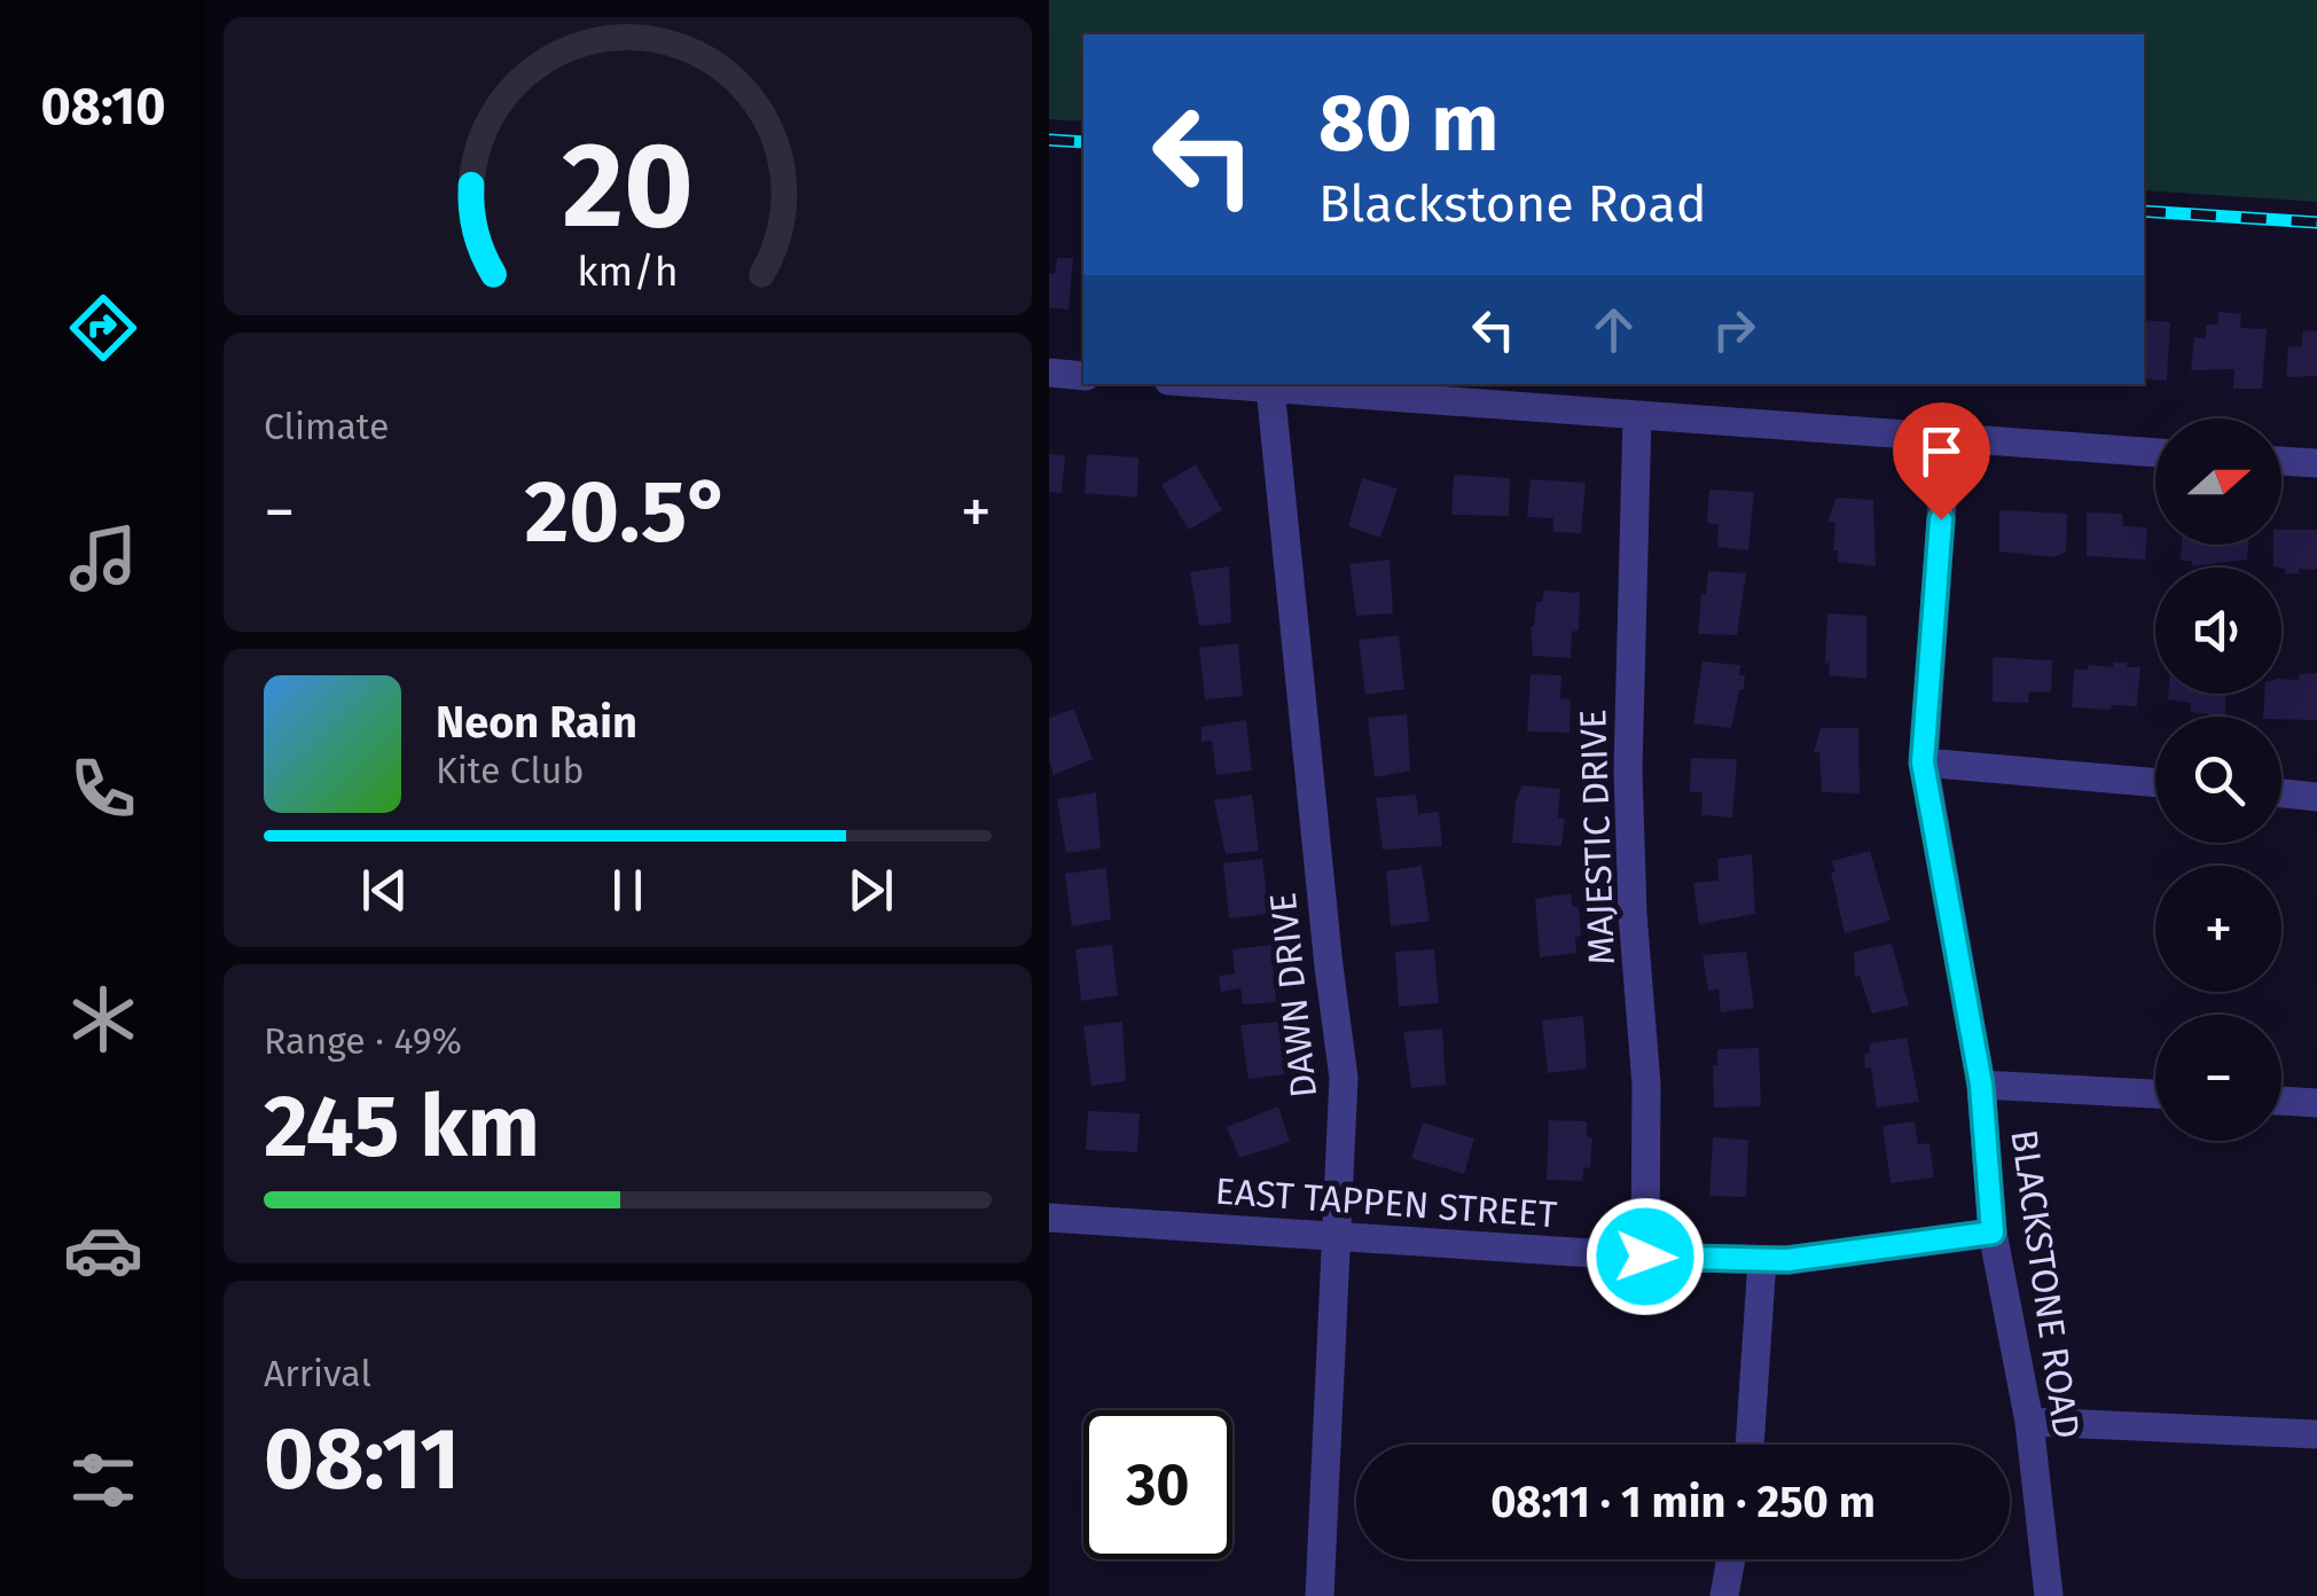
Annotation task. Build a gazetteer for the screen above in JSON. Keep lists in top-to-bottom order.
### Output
{
  "streets": {
    "street": [
      "MAJESTIC DRIVE",
      "DAWN DRIVE",
      "EAST TAPPEN STREET",
      "BLACKSTONE ROAD"
    ]
  },
  "crossings": [
    ["MAJESTIC DRIVE", "EAST TAPPEN STREET"],
    ["DAWN DRIVE", "EAST TAPPEN STREET"],
    ["EAST TAPPEN STREET", "BLACKSTONE ROAD"]
  ],
  "north": "right",
  "page": {
    "tabs": "08:10",
    "turn": ["80 m", "Blackstone Road"],
    "tile": [
      "Climate",
      ["Range · 49%", "245 km"],
      ["Arrival", "08:11"]
    ],
    "map_buttons": ["+", "−"],
    "heat": ["−", "20.5°", "+"],
    "song": ["Neon Rain", "Kite Club"],
    "limit": "30",
    "trip": "08:11 · 1 min · 250 m",
    "gauge": ["20", "km/h"]
  }
}
